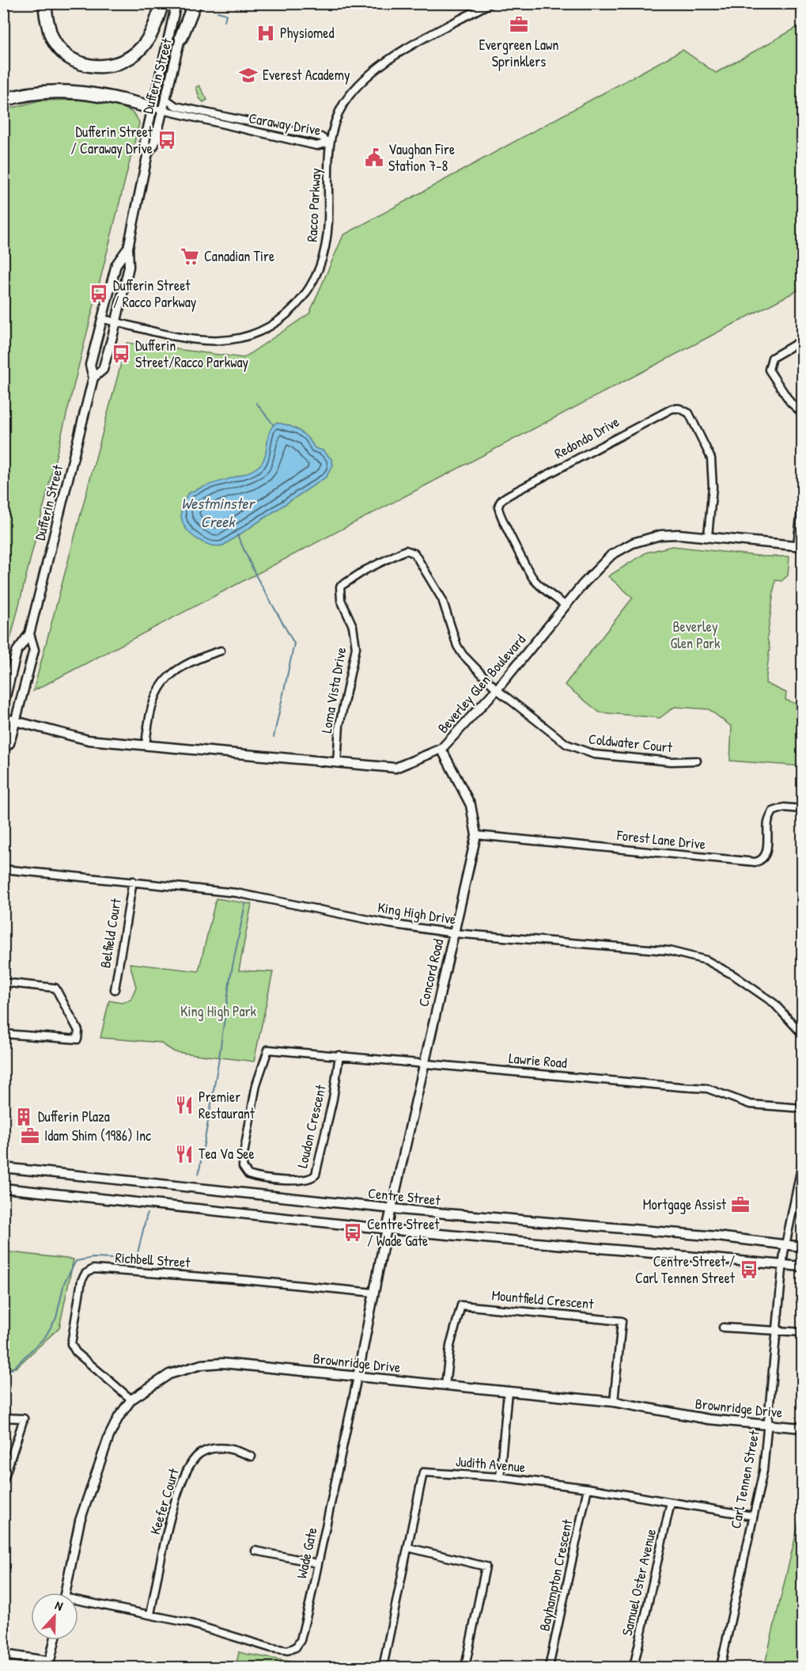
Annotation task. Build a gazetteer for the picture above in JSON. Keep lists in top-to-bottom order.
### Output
{
  "streets": {
    "main road": [
      "Dufferin Street",
      "Beverley Glen Boulevard",
      "Concord Road",
      "Centre Street",
      "Brownridge Drive",
      "Wade Gate"
    ],
    "street": [
      "Caraway Drive",
      "Racco Parkway",
      "Redondo Drive",
      "Loma Vista Drive",
      "Coldwater Court",
      "Forest Lane Drive",
      "King High Drive",
      "Belfield Court",
      "Lawrie Road",
      "Loudon Crescent",
      "Richbell Street",
      "Mountfield Crescent",
      "Judith Avenue",
      "Carl Tennen Street",
      "Keefer Court",
      "Bayhampton Crescent",
      "Samuel Oster Avenue"
    ]
  },
  "crossings": [
    ["Dufferin Street", "Caraway Drive"],
    ["Dufferin Street", "Racco Parkway"],
    ["Dufferin Street", "Beverley Glen Boulevard"],
    ["Caraway Drive", "Racco Parkway"],
    ["Redondo Drive", "Beverley Glen Boulevard"],
    ["Beverley Glen Boulevard", "Loma Vista Drive"],
    ["Beverley Glen Boulevard", "Coldwater Court"],
    ["Beverley Glen Boulevard", "Concord Road"],
    ["Loma Vista Drive", "Coldwater Court"],
    ["Forest Lane Drive", "Concord Road"],
    ["King High Drive", "Belfield Court"],
    ["King High Drive", "Concord Road"],
    ["Concord Road", "Lawrie Road"],
    ["Concord Road", "Centre Street"],
    ["Concord Road", "Wade Gate"],
    ["Lawrie Road", "Loudon Crescent"],
    ["Centre Street", "Carl Tennen Street"],
    ["Richbell Street", "Brownridge Drive"],
    ["Richbell Street", "Wade Gate"],
    ["Mountfield Crescent", "Brownridge Drive"],
    ["Brownridge Drive", "Carl Tennen Street"],
    ["Brownridge Drive", "Wade Gate"],
    ["Judith Avenue", "Carl Tennen Street"],
    ["Judith Avenue", "Bayhampton Crescent"],
    ["Judith Avenue", "Samuel Oster Avenue"],
    ["Keefer Court", "Wade Gate"]
  ],
  "water": ["Westminster Creek"],
  "parks": ["Beverley Glen Park", "King High Park"],
  "places": {
    "office": ["Evergreen Lawn Sprinklers", "Idam Shim (1986) Inc", "Mortgage Assist"],
    "hospital": ["Physiomed"],
    "school or university": ["Everest Academy"],
    "bus stop": [
      "Dufferin Street / Caraway Drive",
      "Dufferin Street / Racco Parkway",
      "Dufferin Street/Racco Parkway",
      "Centre Street / Wade Gate",
      "Centre Street / Carl Tennen Street"
    ],
    "public building": ["Vaughan Fire Station 7-8"],
    "supermarket": ["Canadian Tire"],
    "restaurant": ["Premier Restaurant", "Tea Va See"],
    "building": ["Dufferin Plaza"]
  },
  "north": "top"
}
